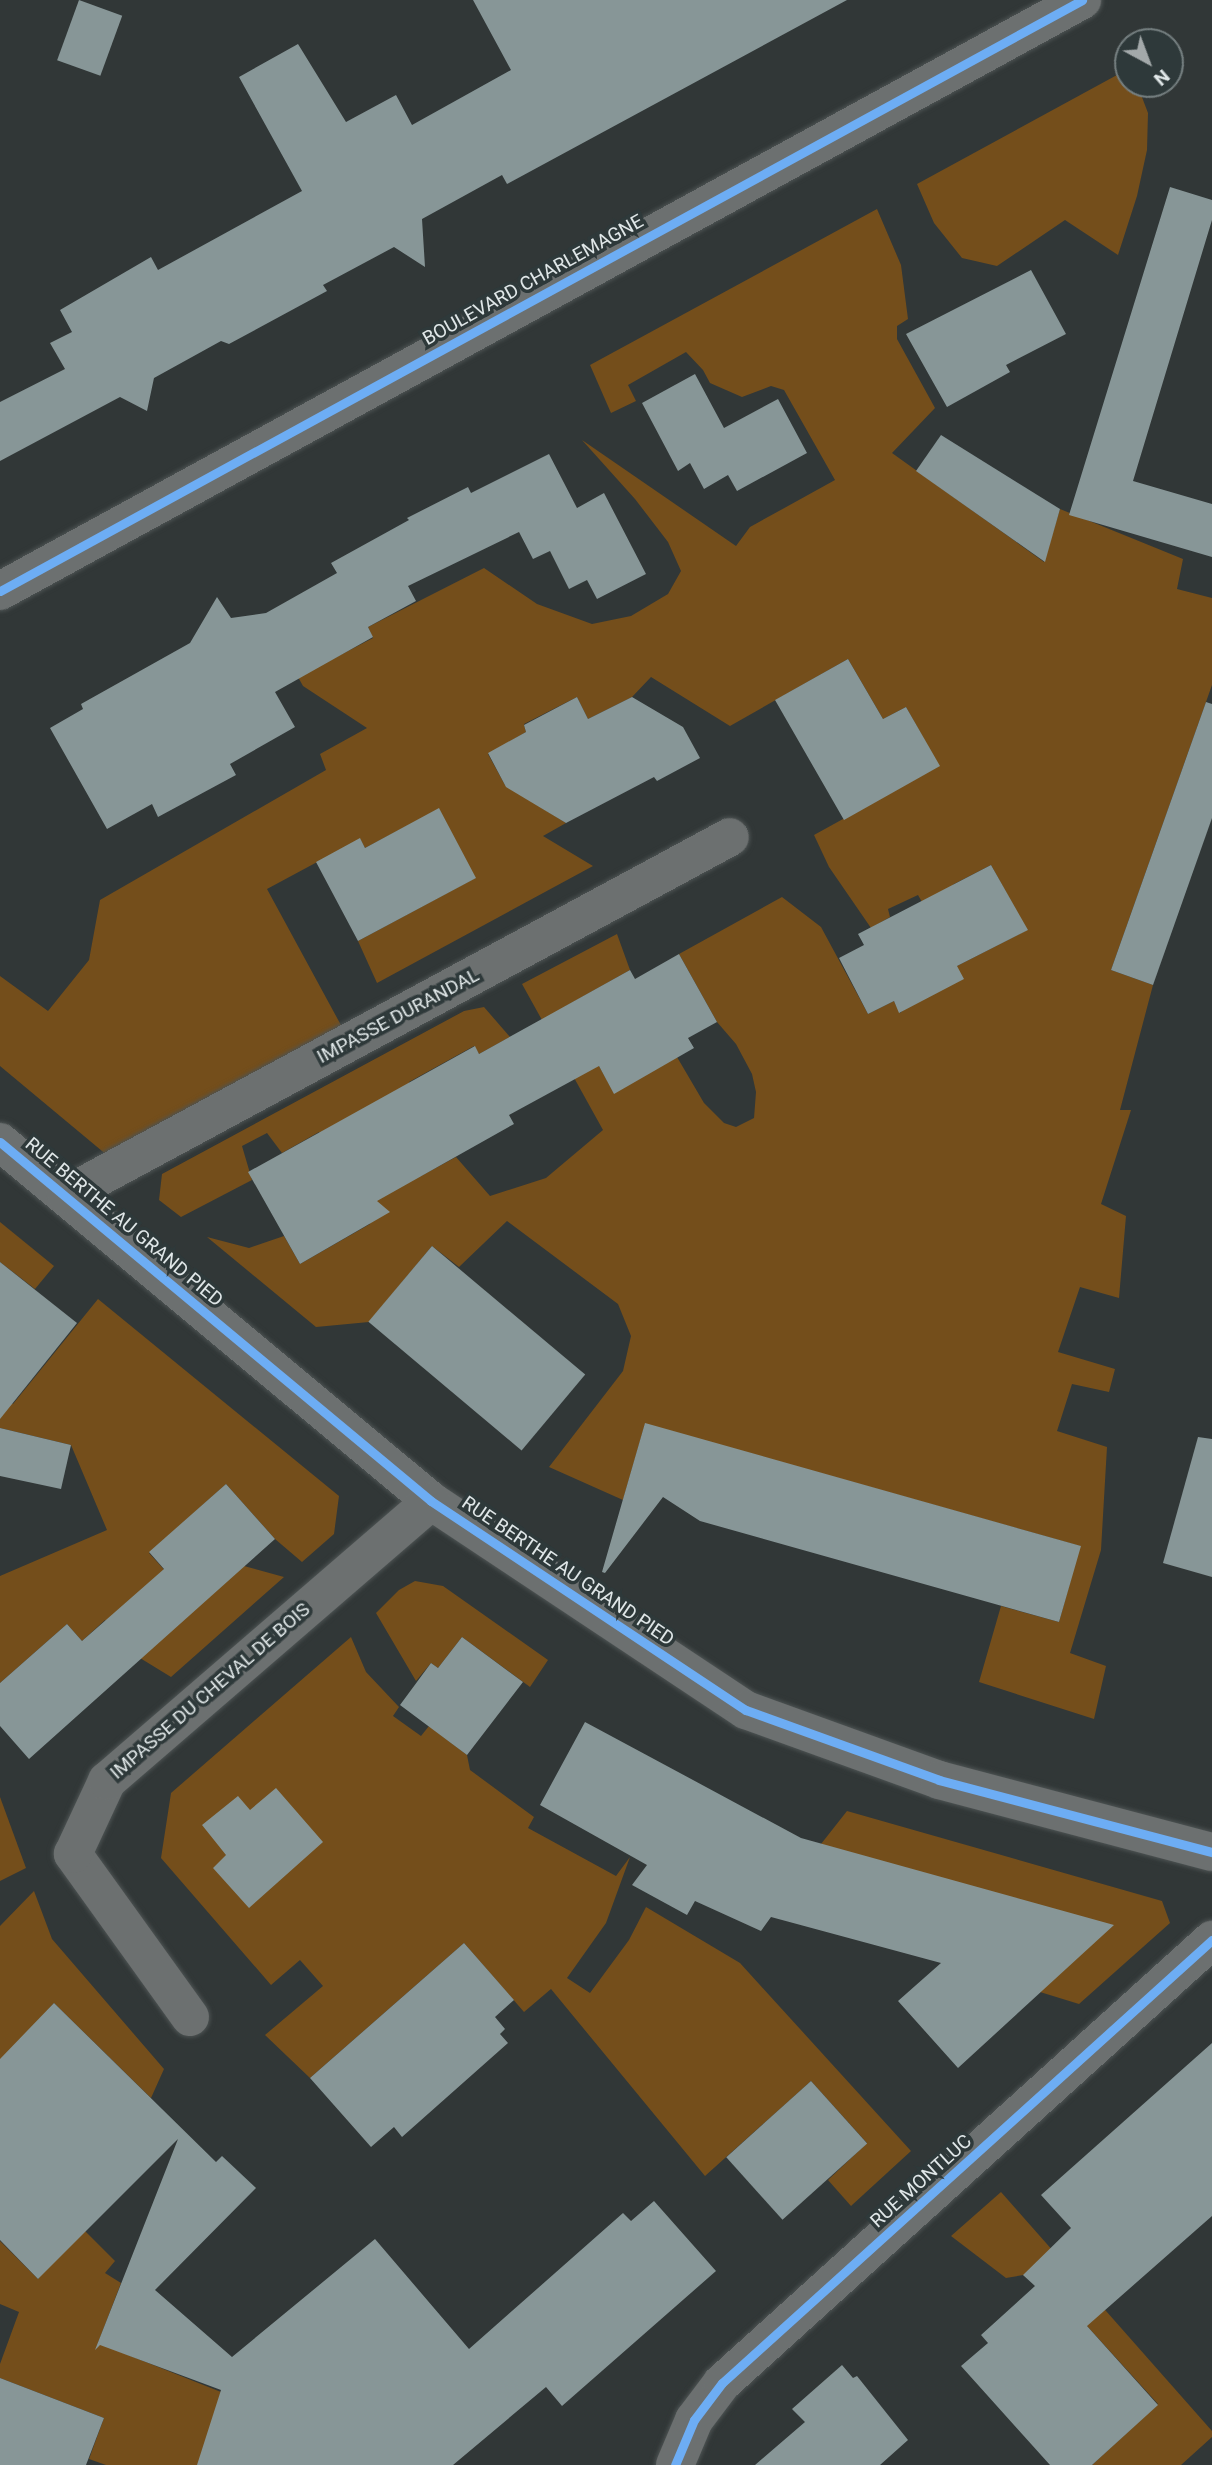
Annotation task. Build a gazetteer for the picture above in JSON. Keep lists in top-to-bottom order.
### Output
{
  "streets": {
    "street": [
      "BOULEVARD CHARLEMAGNE",
      "IMPASSE DURANDAL",
      "RUE BERTHE AU GRAND PIED",
      "IMPASSE DU CHEVAL DE BOIS",
      "RUE MONTLUC"
    ]
  },
  "crossings": [
    ["IMPASSE DURANDAL", "RUE BERTHE AU GRAND PIED"],
    ["RUE BERTHE AU GRAND PIED", "IMPASSE DU CHEVAL DE BOIS"]
  ],
  "north": "bottom right"
}
